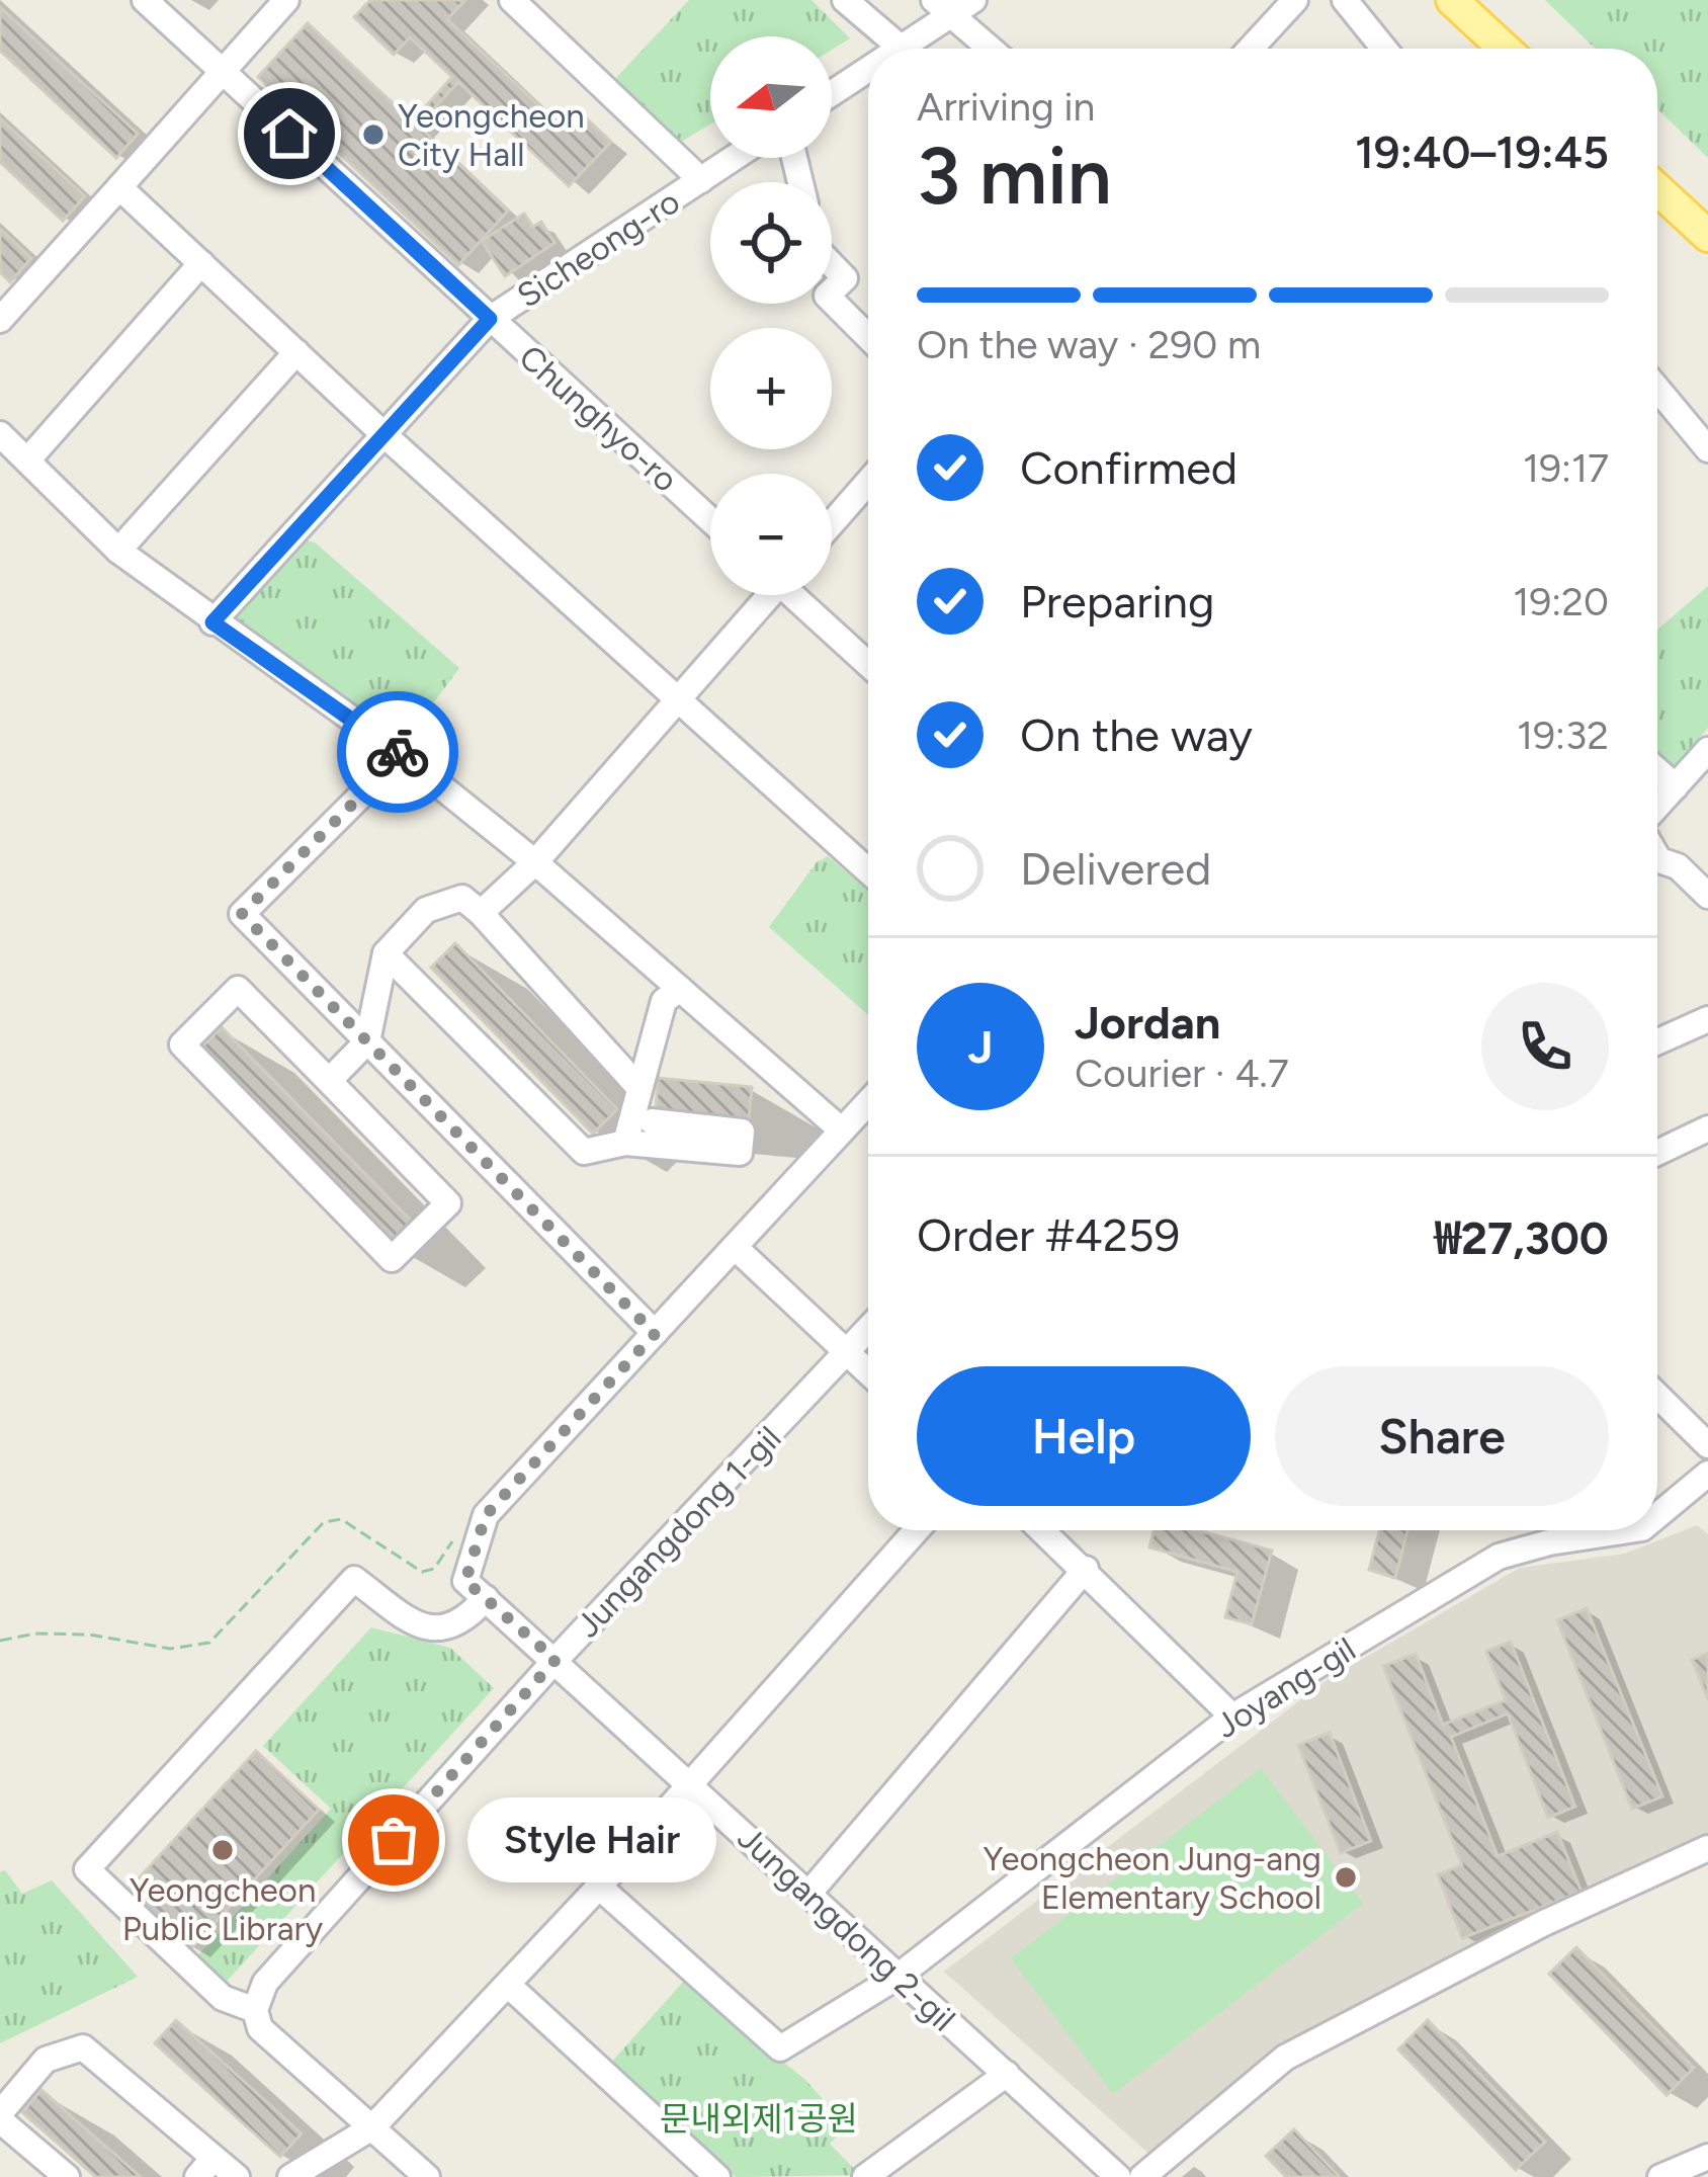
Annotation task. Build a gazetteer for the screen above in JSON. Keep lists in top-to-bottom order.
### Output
{
  "streets": {
    "street": [
      "Sicheong-ro",
      "Chunghyo-ro",
      "Jungangdong 1-gil",
      "Joyang-gil",
      "Jungangdong 2-gil"
    ]
  },
  "crossings": [
    ["Sicheong-ro", "Chunghyo-ro"],
    ["Jungangdong 1-gil", "Jungangdong 2-gil"],
    ["Joyang-gil", "Jungangdong 2-gil"]
  ],
  "parks": ["문내외제1공원"],
  "places": [
    "Yeongcheon City Hall",
    "Style Hair",
    "Yeongcheon Public Library",
    "Yeongcheon Jung-ang Elementary School"
  ],
  "north": "left",
  "page": {
    "map_buttons": ["+", "−"],
    "heading": ["3 min", "Arriving in", "19:40–19:45"],
    "panel": [
      "Jordan",
      "Courier · 4.7",
      "Order #4259",
      "₩27,300"
    ],
    "bar": "On the way · 290 m",
    "list": [
      ["Confirmed", "19:17"],
      ["Preparing", "19:20"],
      ["On the way", "19:32"],
      "Delivered"
    ],
    "round": "J",
    "buttons": ["Help", "Share"],
    "bubble": "Style Hair"
  }
}
